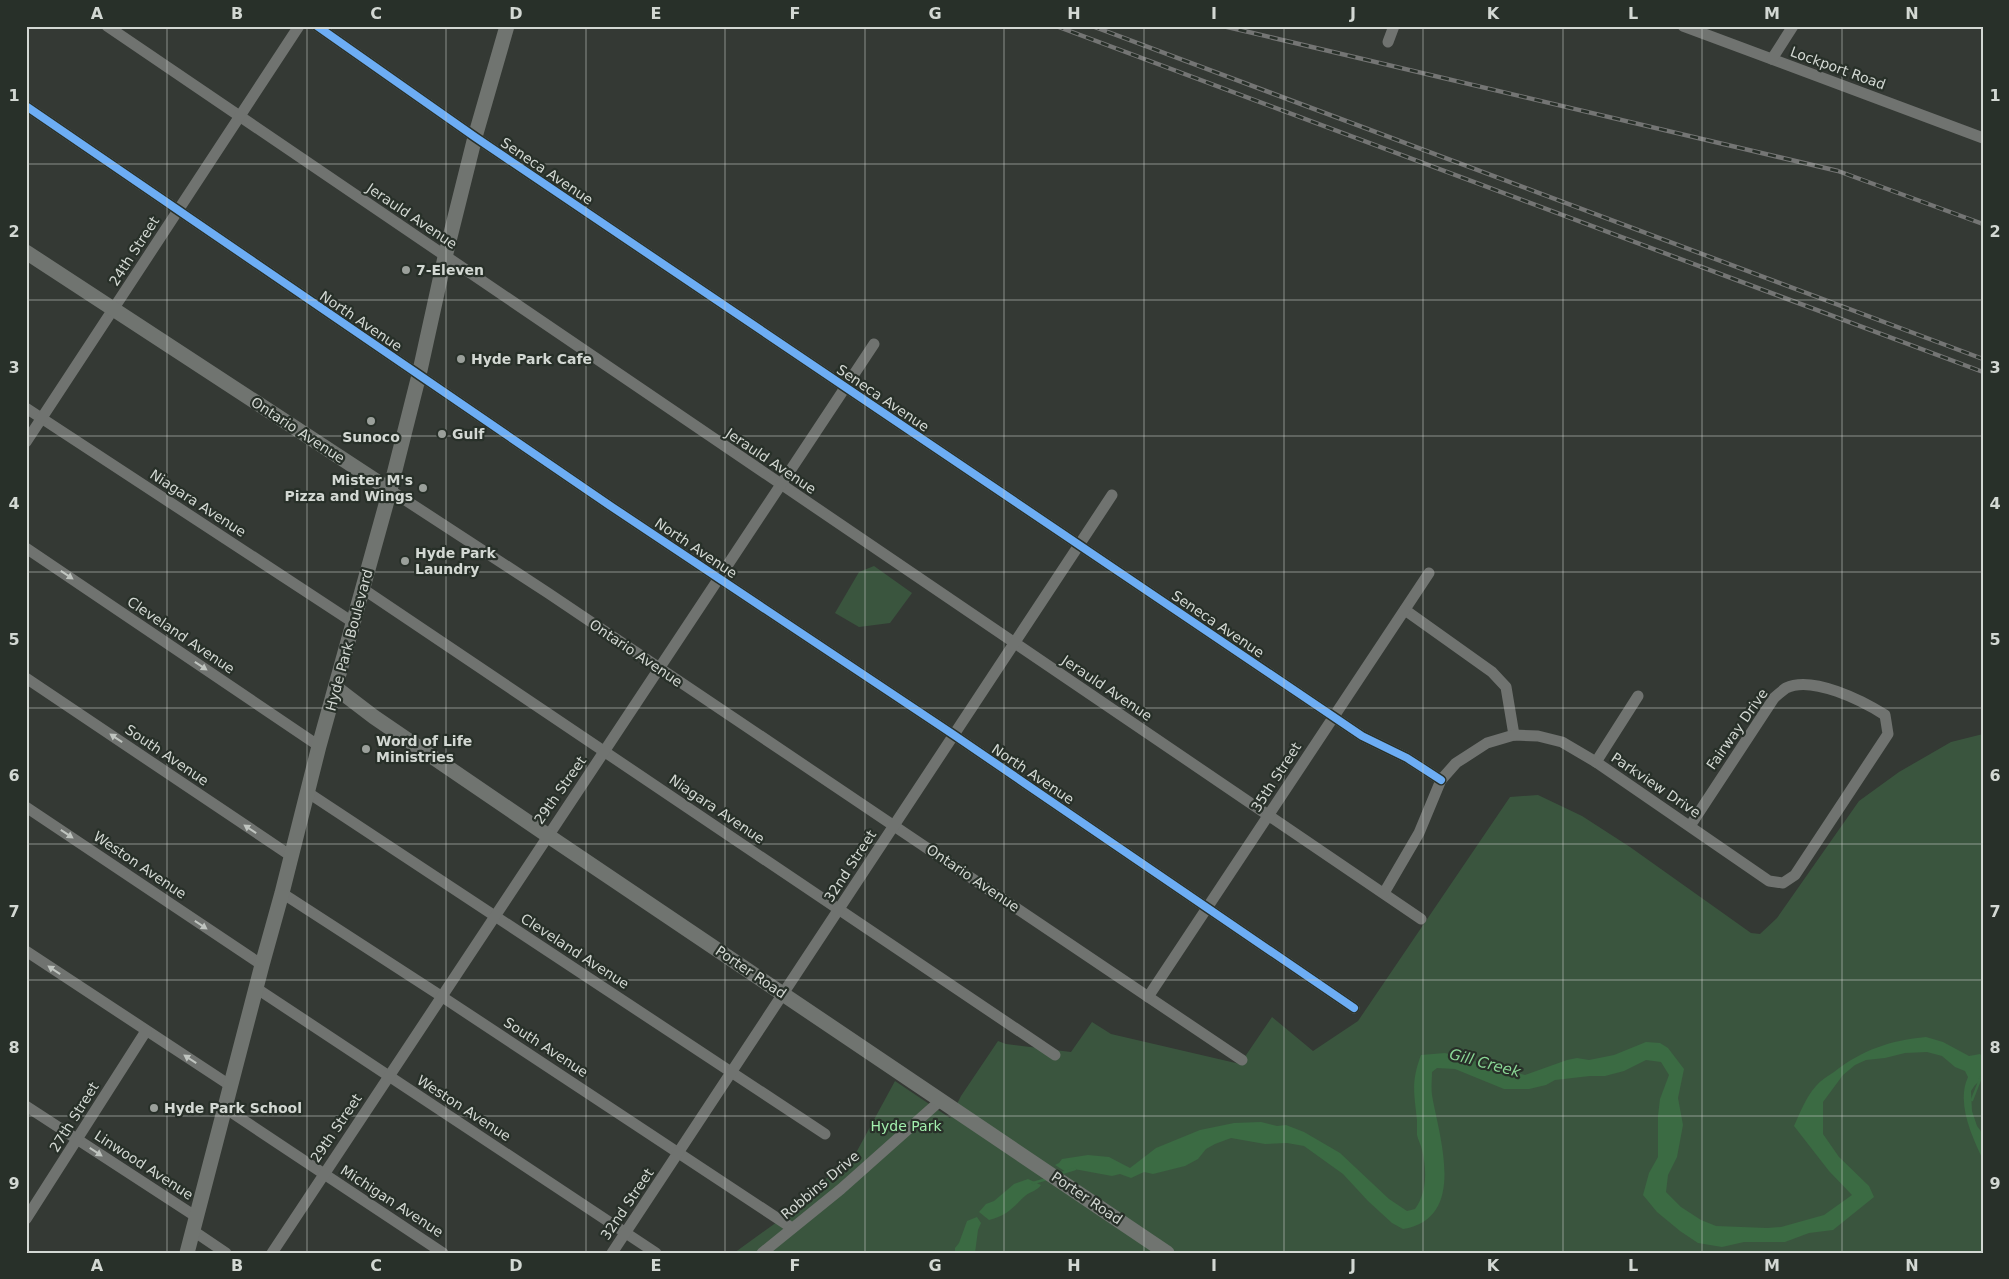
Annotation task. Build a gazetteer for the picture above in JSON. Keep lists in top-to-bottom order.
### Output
{
  "streets": {
    "main road": ["Ontario Avenue", "Hyde Park Boulevard", "Porter Road"],
    "street": [
      "Lockport Road",
      "Seneca Avenue",
      "Jerauld Avenue",
      "24th Street",
      "North Avenue",
      "Niagara Avenue",
      "Cleveland Avenue",
      "Fairway Drive",
      "South Avenue",
      "35th Street",
      "Parkview Drive",
      "29th Street",
      "Weston Avenue",
      "32nd Street",
      "27th Street",
      "Linwood Avenue",
      "Robbins Drive",
      "Michigan Avenue"
    ]
  },
  "crossings": [
    ["Seneca Avenue", "Hyde Park Boulevard"],
    ["Seneca Avenue", "35th Street"],
    ["Seneca Avenue", "Parkview Drive"],
    ["Seneca Avenue", "29th Street"],
    ["Seneca Avenue", "32nd Street"],
    ["Jerauld Avenue", "24th Street"],
    ["Jerauld Avenue", "Hyde Park Boulevard"],
    ["Jerauld Avenue", "35th Street"],
    ["Jerauld Avenue", "Parkview Drive"],
    ["Jerauld Avenue", "29th Street"],
    ["Jerauld Avenue", "32nd Street"],
    ["24th Street", "North Avenue"],
    ["24th Street", "Ontario Avenue"],
    ["24th Street", "Niagara Avenue"],
    ["North Avenue", "Hyde Park Boulevard"],
    ["North Avenue", "35th Street"],
    ["North Avenue", "29th Street"],
    ["North Avenue", "32nd Street"],
    ["Ontario Avenue", "Hyde Park Boulevard"],
    ["Ontario Avenue", "35th Street"],
    ["Ontario Avenue", "29th Street"],
    ["Ontario Avenue", "32nd Street"],
    ["Niagara Avenue", "Hyde Park Boulevard"],
    ["Niagara Avenue", "29th Street"],
    ["Niagara Avenue", "32nd Street"],
    ["Cleveland Avenue", "Hyde Park Boulevard"],
    ["Cleveland Avenue", "29th Street"],
    ["Cleveland Avenue", "32nd Street"],
    ["Hyde Park Boulevard", "South Avenue"],
    ["Hyde Park Boulevard", "Weston Avenue"],
    ["Hyde Park Boulevard", "Porter Road"],
    ["Hyde Park Boulevard", "Linwood Avenue"],
    ["Hyde Park Boulevard", "Michigan Avenue"],
    ["Fairway Drive", "Parkview Drive"],
    ["South Avenue", "29th Street"],
    ["South Avenue", "32nd Street"],
    ["South Avenue", "Robbins Drive"],
    ["29th Street", "Weston Avenue"],
    ["29th Street", "Porter Road"],
    ["29th Street", "Michigan Avenue"],
    ["Weston Avenue", "32nd Street"],
    ["32nd Street", "Porter Road"],
    ["Porter Road", "Robbins Drive"],
    ["27th Street", "Linwood Avenue"]
  ],
  "one_way": ["Cleveland Avenue", "Weston Avenue", "Linwood Avenue"],
  "water": ["Gill Creek"],
  "parks": ["Hyde Park"],
  "places": [
    "7-Eleven",
    "Hyde Park Cafe",
    "Sunoco",
    "Gulf",
    "Mister M's Pizza and Wings",
    "Hyde Park Laundry",
    "Word of Life Ministries",
    "Hyde Park School"
  ],
  "grid": {
    "columns": [
      "A",
      "B",
      "C",
      "D",
      "E",
      "F",
      "G",
      "H",
      "I",
      "J",
      "K",
      "L",
      "M",
      "N"
    ],
    "rows": [
      "1",
      "2",
      "3",
      "4",
      "5",
      "6",
      "7",
      "8",
      "9"
    ]
  }
}
